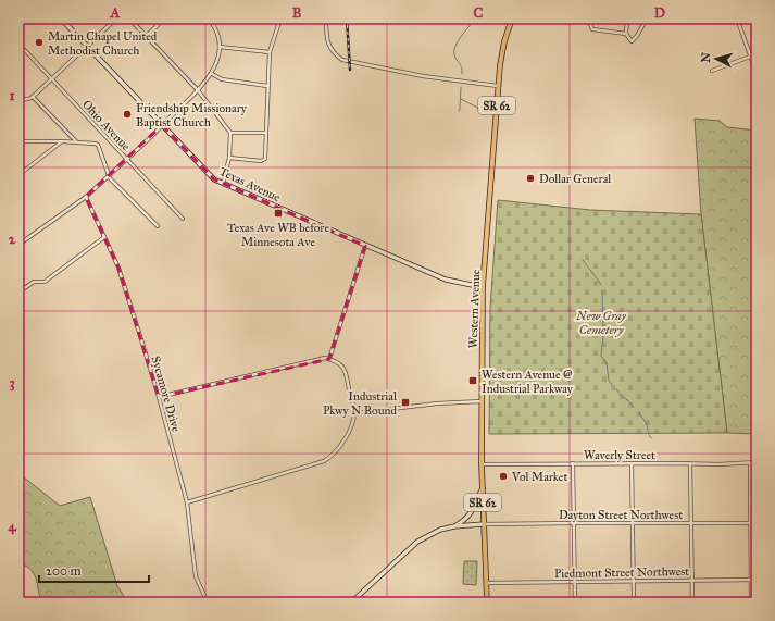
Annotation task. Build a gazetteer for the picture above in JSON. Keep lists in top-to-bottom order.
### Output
{
  "streets": {
    "main road": ["SR 62", "Western Avenue"],
    "street": [
      "Ohio Avenue",
      "Texas Avenue",
      "Sycamore Drive",
      "Waverly Street",
      "Dayton Street Northwest",
      "Piedmont Street Northwest"
    ]
  },
  "crossings": [
    ["Texas Avenue", "Western Avenue"],
    ["Western Avenue", "Waverly Street"],
    ["Western Avenue", "Dayton Street Northwest"],
    ["Western Avenue", "Piedmont Street Northwest"]
  ],
  "parks": ["New Gray Cemetery"],
  "places": {
    "other": [
      "Martin Chapel United Methodist Church",
      "Friendship Missionary Baptist Church",
      "Dollar General",
      "Vol Market"
    ],
    "transit": ["Texas Ave WB before Minnesota Ave", "Western Avenue @ Industrial Parkway", "Industrial Pkwy N Bound"]
  },
  "scale_bar": "200 m",
  "north": "left",
  "grid": {
    "columns": [
      "A",
      "B",
      "C",
      "D"
    ],
    "rows": [
      "1",
      "2",
      "3",
      "4"
    ]
  }
}
